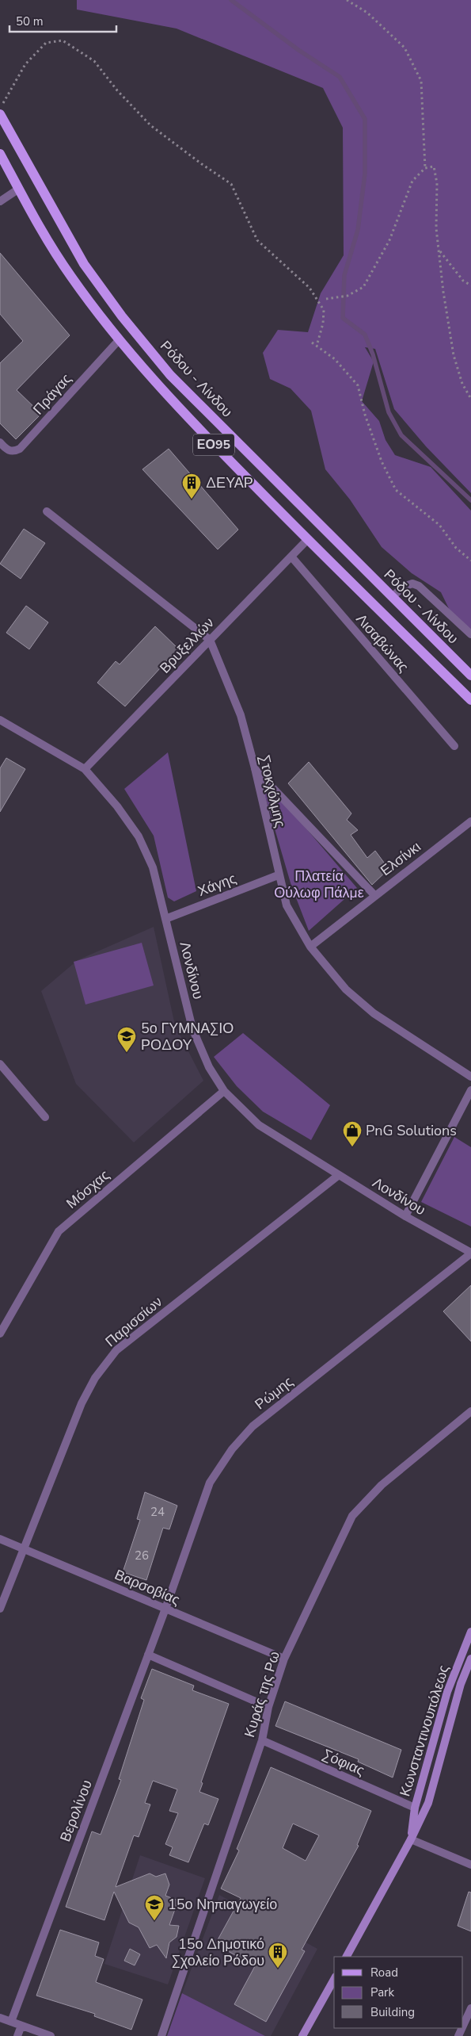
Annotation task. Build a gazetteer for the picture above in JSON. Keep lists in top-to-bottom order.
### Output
{
  "streets": {
    "main road": ["Ρόδου - Λίνδου", "ΕΟ95", "Κωνσταντινουπόλεως"],
    "street": [
      "Πράγας",
      "Λισαβώνας",
      "Βρυξελλών",
      "Στοκχόλμης",
      "Ελσίνκι",
      "Χάγης",
      "Λονδίνου",
      "Μόσχας",
      "Παρισσίων",
      "Ρώμης",
      "Βαρσοβίας",
      "Κυράς της Ρω",
      "Σόφιας",
      "Βερολίνου"
    ]
  },
  "crossings": [
    ["Πράγας", "ΕΟ95"],
    ["ΕΟ95", "Βρυξελλών"],
    ["Λισαβώνας", "Βρυξελλών"],
    ["Βρυξελλών", "Στοκχόλμης"],
    ["Βρυξελλών", "Λονδίνου"],
    ["Στοκχόλμης", "Ελσίνκι"],
    ["Στοκχόλμης", "Χάγης"],
    ["Χάγης", "Λονδίνου"],
    ["Λονδίνου", "Μόσχας"],
    ["Λονδίνου", "Παρισσίων"],
    ["Λονδίνου", "Ρώμης"],
    ["Παρισσίων", "Βαρσοβίας"],
    ["Ρώμης", "Βαρσοβίας"],
    ["Ρώμης", "Βερολίνου"],
    ["Βαρσοβίας", "Κυράς της Ρω"],
    ["Βαρσοβίας", "Βερολίνου"],
    ["Κυράς της Ρω", "Σόφιας"],
    ["Κωνσταντινουπόλεως", "Σόφιας"]
  ],
  "parks": ["Πλατεία Ούλωφ Πάλμε"],
  "places": {
    "building": ["ΔΕΥΑΡ", "15ο Δημοτικό Σχολείο Ρόδου"],
    "school or university": ["5ο ΓΥΜΝΑΣΙΟ ΡΟΔΟΥ", "15ο Νηπιαγωγείο"],
    "shop": ["PnG Solutions"]
  },
  "house_numbers": ["24", "26"],
  "legend": ["Road", "Park", "Building"],
  "scale_bar": "50 m"
}
